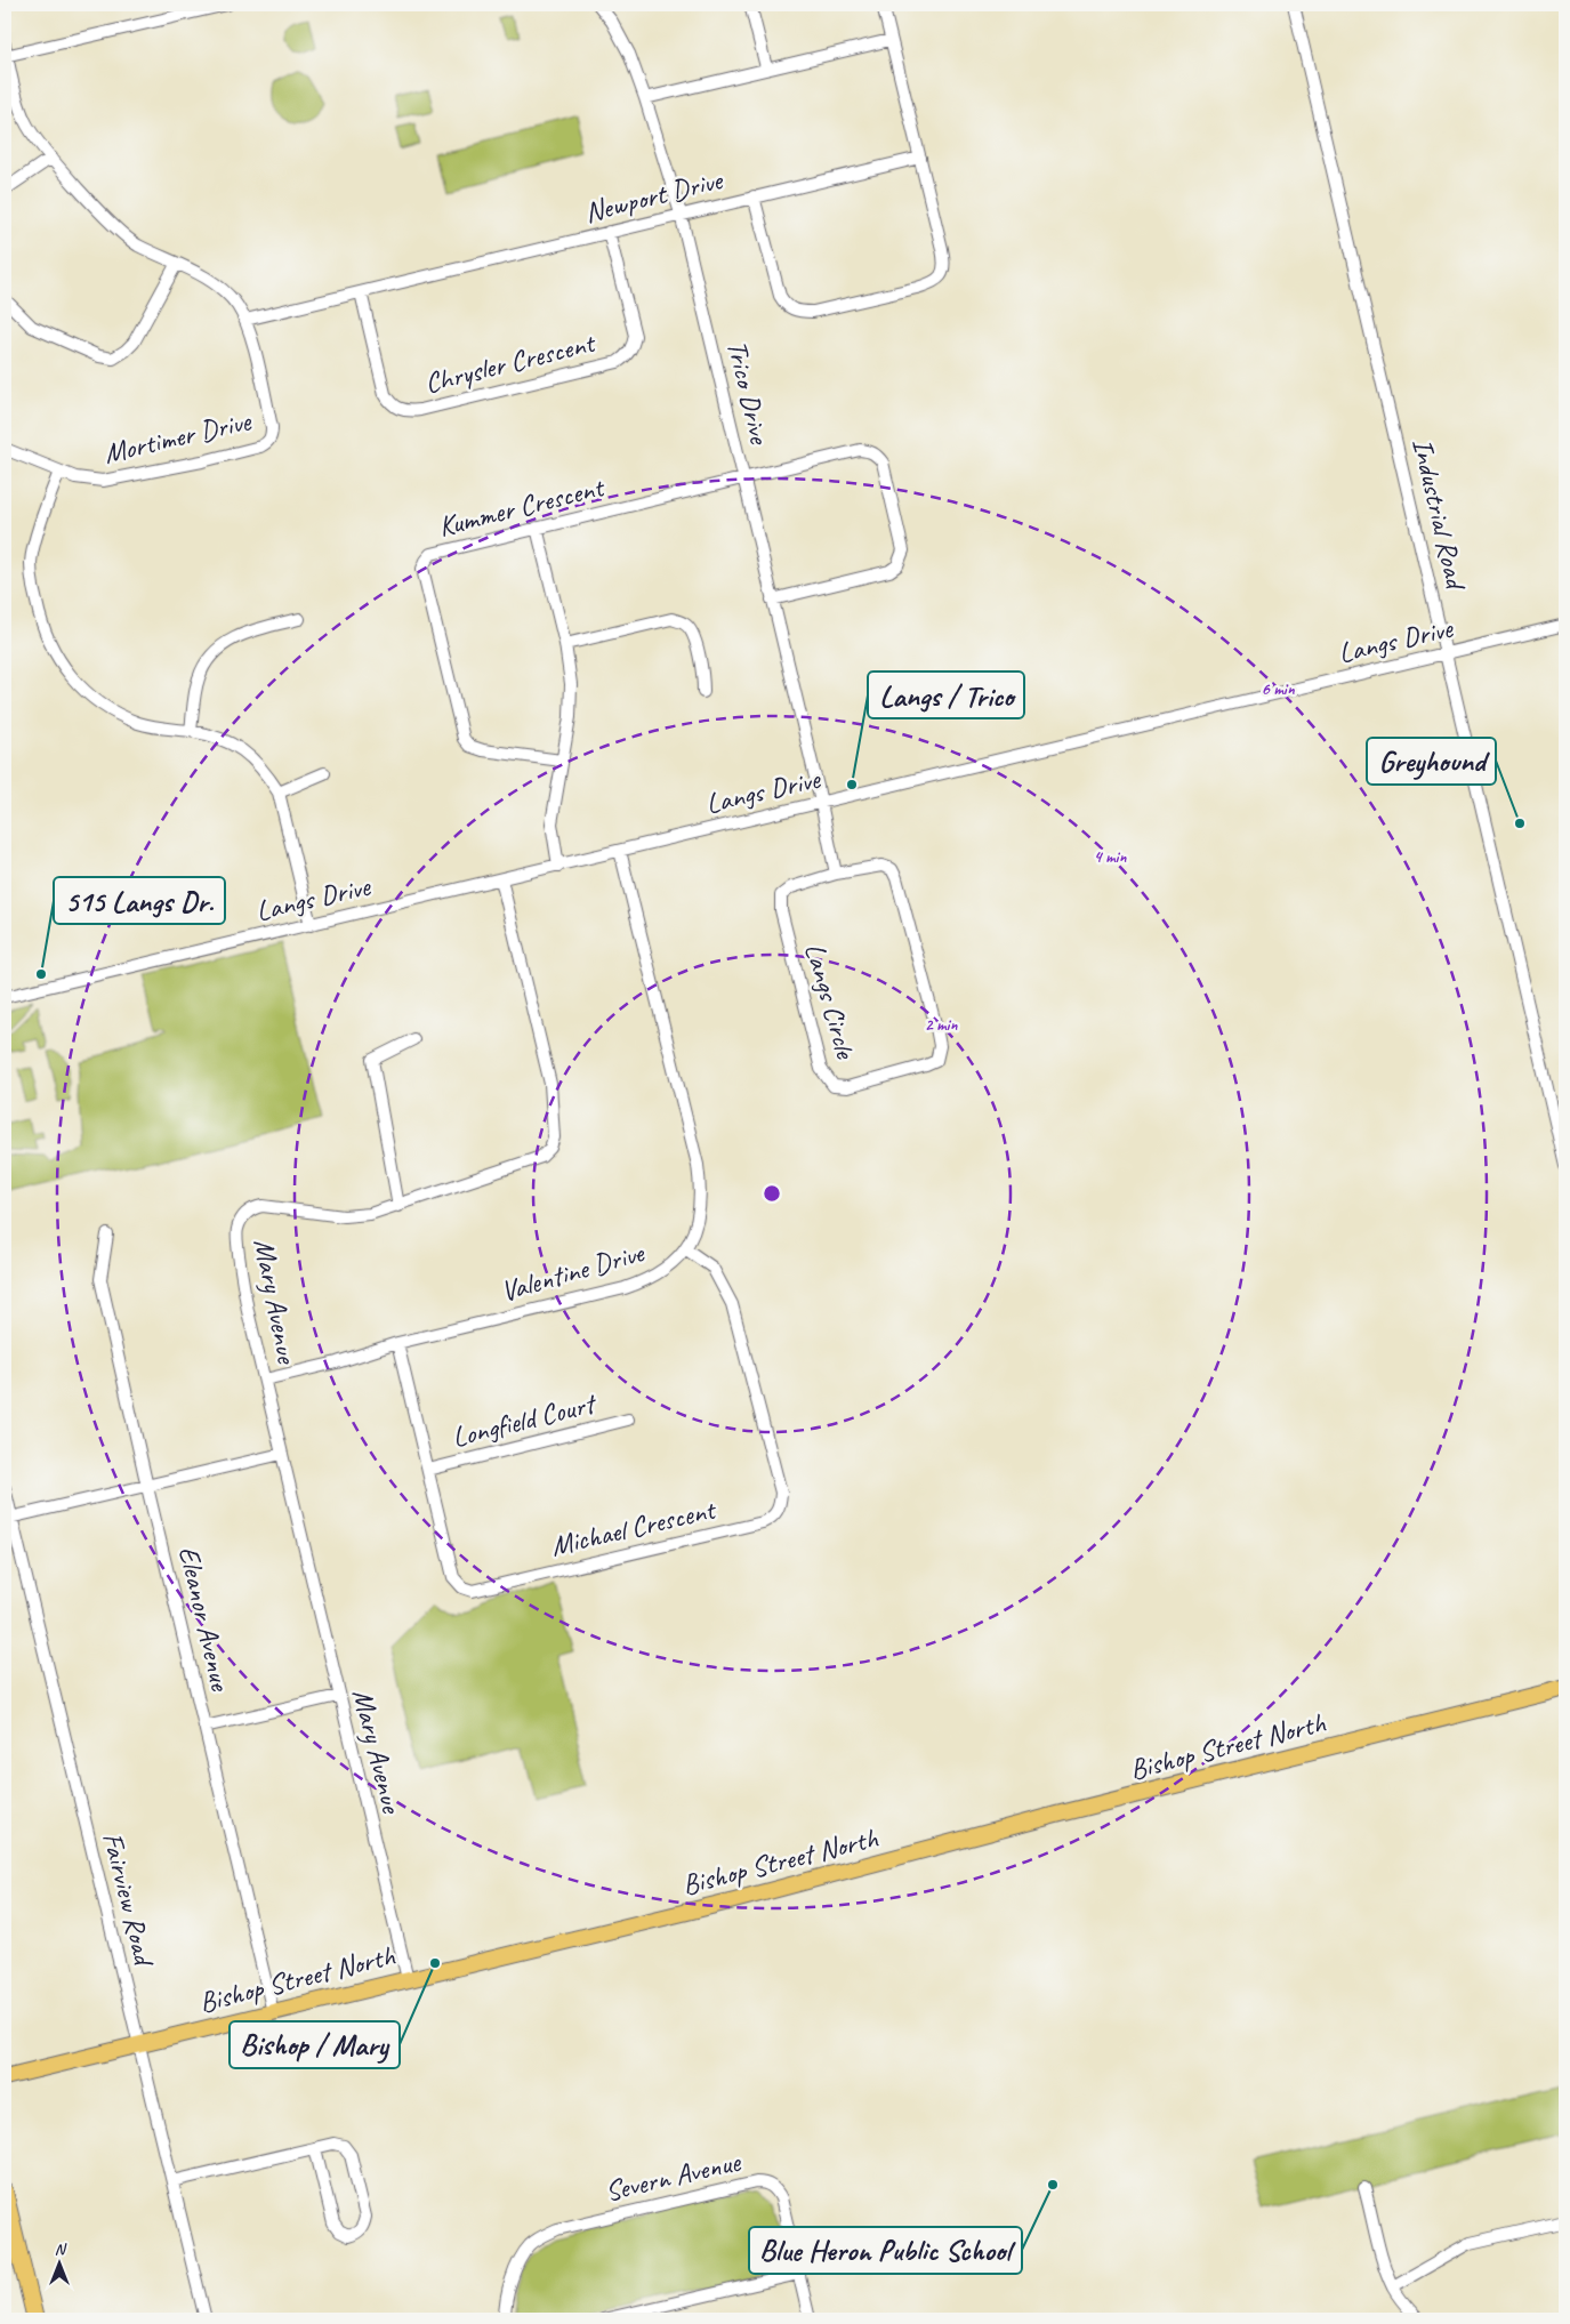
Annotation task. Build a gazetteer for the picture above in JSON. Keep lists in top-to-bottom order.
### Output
{
  "streets": {
    "main road": ["Bishop Street North"],
    "street": [
      "Newport Drive",
      "Chrysler Crescent",
      "Trico Drive",
      "Mortimer Drive",
      "Kummer Crescent",
      "Industrial Road",
      "Langs Drive",
      "Langs Circle",
      "Valentine Drive",
      "Mary Avenue",
      "Longfield Court",
      "Michael Crescent",
      "Eleanor Avenue",
      "Fairview Road",
      "Severn Avenue"
    ]
  },
  "crossings": [
    ["Newport Drive", "Chrysler Crescent"],
    ["Newport Drive", "Trico Drive"],
    ["Newport Drive", "Mortimer Drive"],
    ["Trico Drive", "Kummer Crescent"],
    ["Trico Drive", "Langs Drive"],
    ["Industrial Road", "Langs Drive"],
    ["Langs Drive", "Valentine Drive"],
    ["Langs Drive", "Mary Avenue"],
    ["Valentine Drive", "Mary Avenue"],
    ["Valentine Drive", "Michael Crescent"],
    ["Mary Avenue", "Bishop Street North"],
    ["Longfield Court", "Michael Crescent"],
    ["Eleanor Avenue", "Bishop Street North"],
    ["Bishop Street North", "Fairview Road"]
  ],
  "places": [
    "Langs / Trico",
    "Greyhound",
    "515 Langs Dr.",
    "Bishop / Mary",
    "Blue Heron Public School"
  ],
  "north": "top",
  "rings": ["6 min", "4 min", "2 min"]
}
